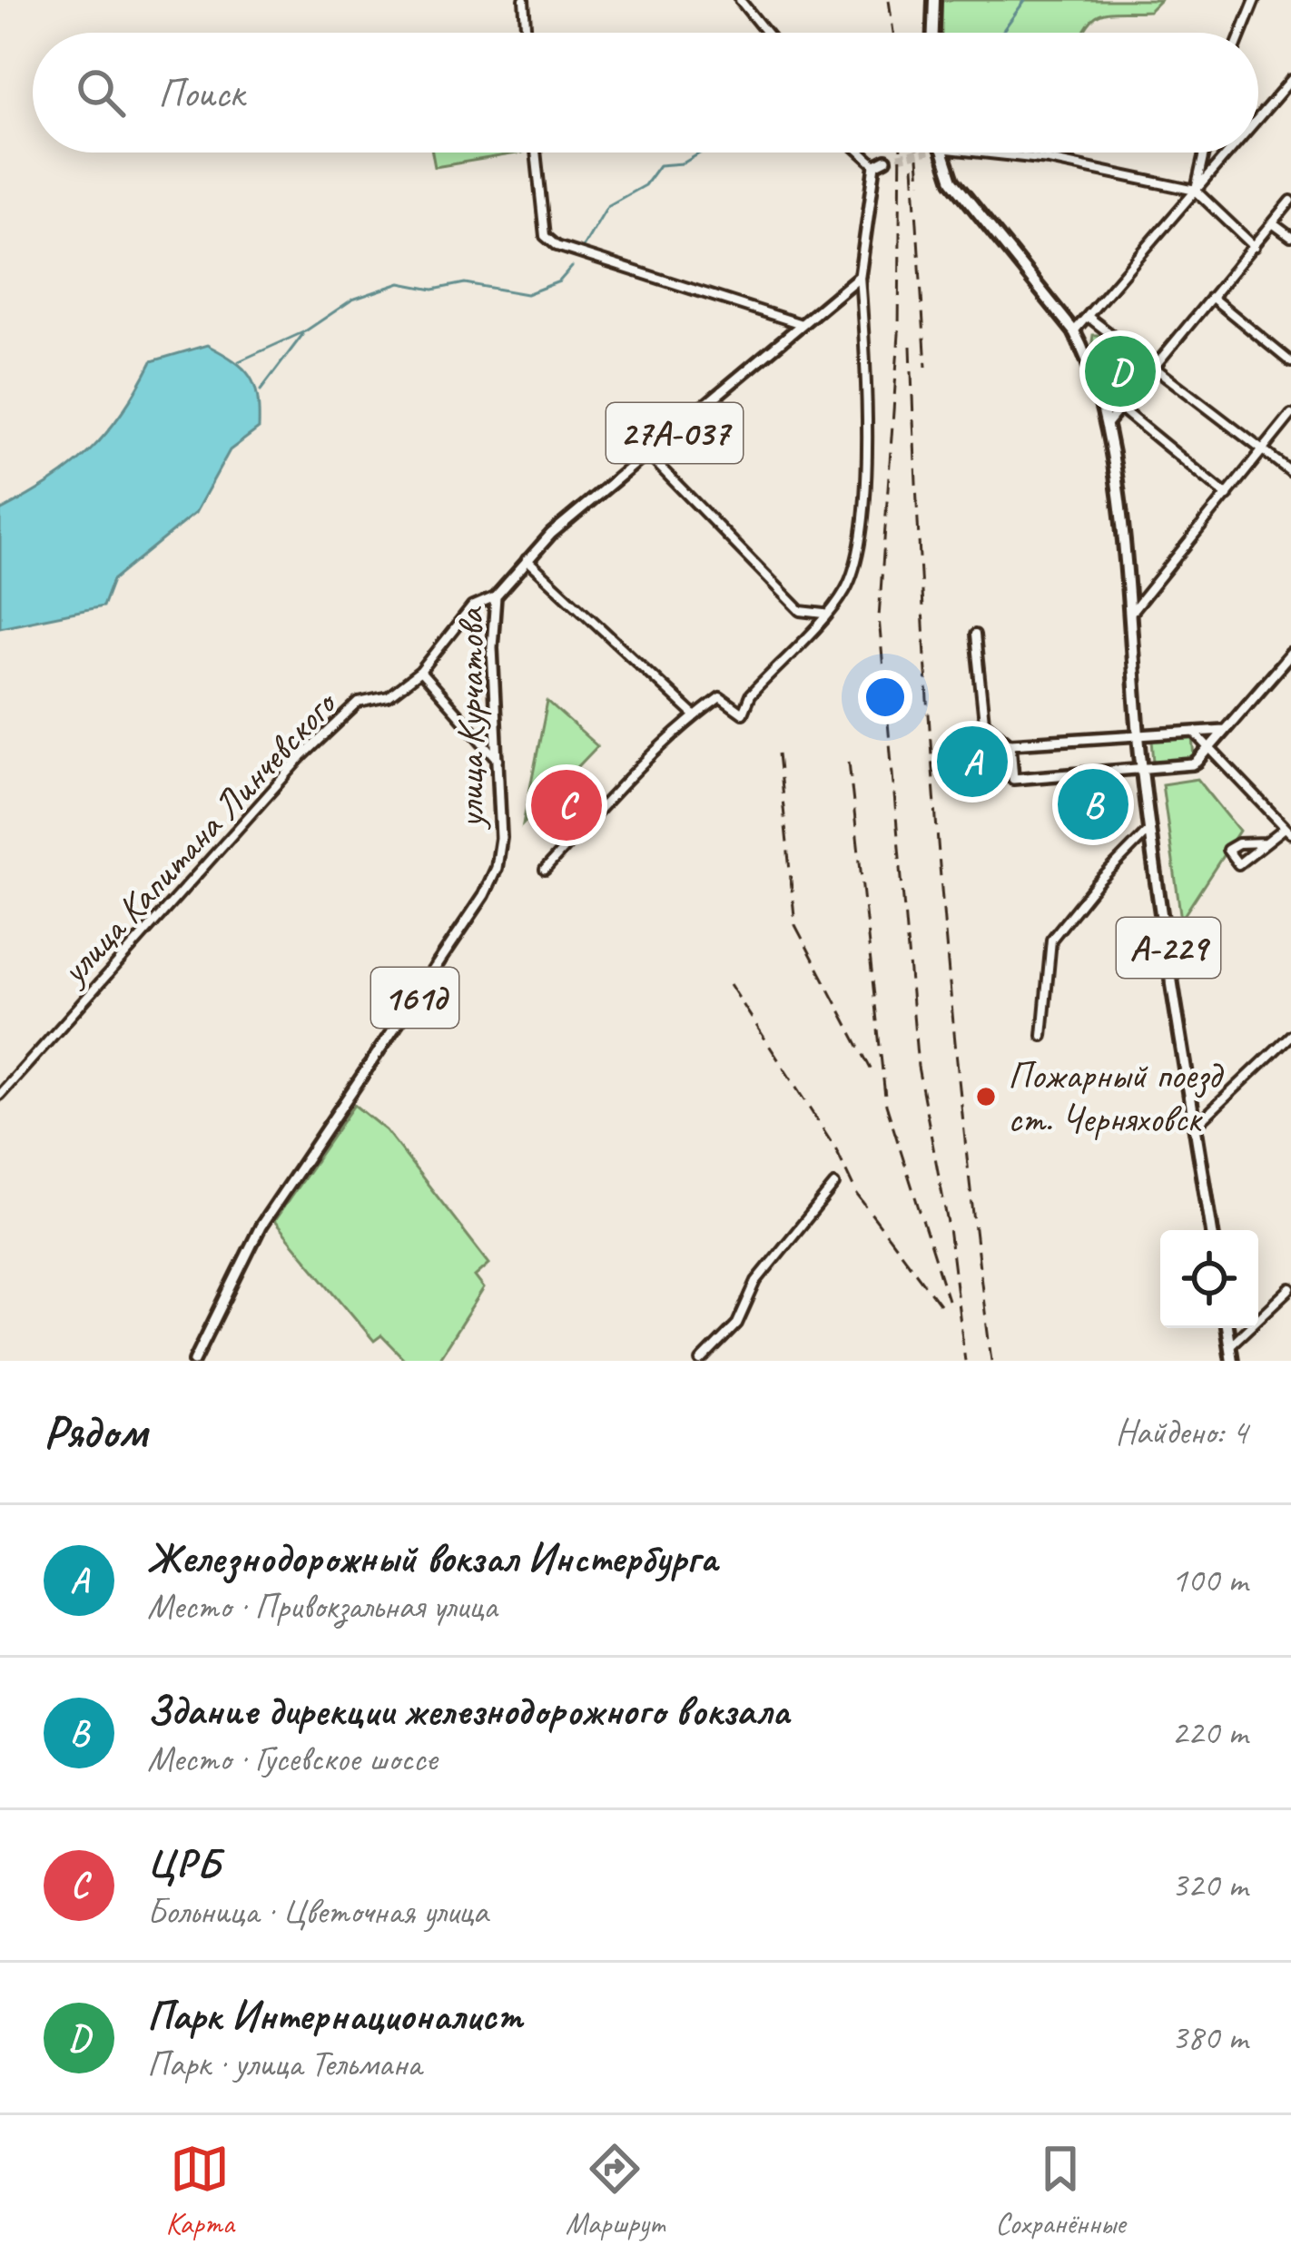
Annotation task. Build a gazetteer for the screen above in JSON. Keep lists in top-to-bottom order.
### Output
{
  "streets": {
    "highway": ["А-229"],
    "main road": ["27А-037", "улица Курчатова", "161д"],
    "street": ["улица Капитана Линчевского"]
  },
  "crossings": [
    ["улица Курчатова", "улица Капитана Линчевского"]
  ],
  "places": ["Пожарный поезд ст. Черняховск"],
  "page": {
    "search": "Поиск",
    "pins": [
      "D",
      "A",
      "B",
      "C"
    ],
    "heading": ["Рядом", "Найдено: 4"],
    "list": [
      {
        "mark": "A",
        "name": "Железнодорожный вокзал Инстербурга",
        "note": "Место · Привокзальная улица",
        "value": "100 m"
      },
      {
        "mark": "B",
        "name": "Здание дирекции железнодорожного вокзала",
        "note": "Место · Гусевское шоссе",
        "value": "220 m"
      },
      {
        "mark": "C",
        "name": "ЦРБ",
        "note": "Больница · Цветочная улица",
        "value": "320 m"
      },
      {
        "mark": "D",
        "name": "Парк Интернационалист",
        "note": "Парк · улица Тельмана",
        "value": "380 m"
      }
    ],
    "nav": ["Карта", "Маршрут", "Сохранённые"]
  }
}
